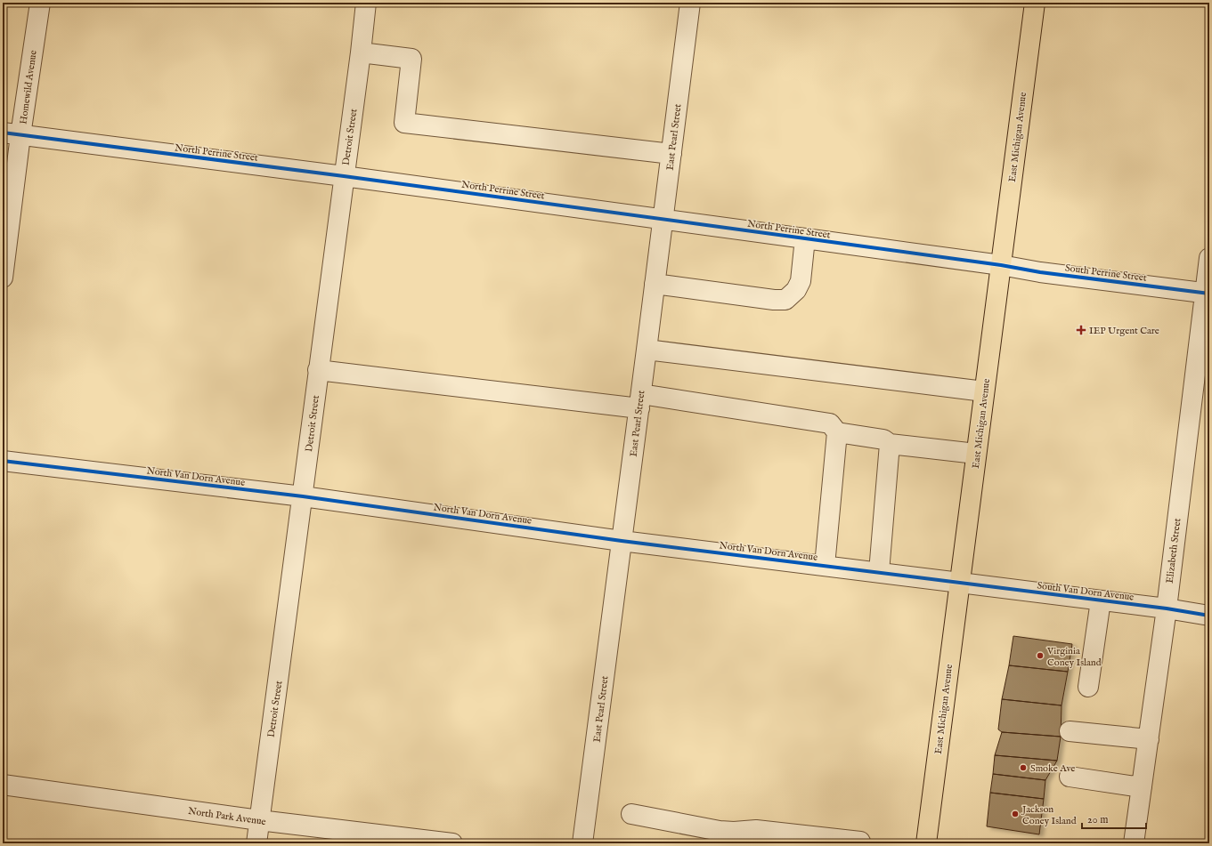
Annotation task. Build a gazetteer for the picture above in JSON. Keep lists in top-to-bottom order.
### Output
{
  "streets": {
    "main road": ["East Michigan Avenue"],
    "street": [
      "Homewild Avenue",
      "Detroit Street",
      "East Pearl Street",
      "North Perrine Street",
      "South Perrine Street",
      "North Van Dorn Avenue",
      "Elizabeth Street",
      "South Van Dorn Avenue",
      "North Park Avenue"
    ]
  },
  "crossings": [
    ["Homewild Avenue", "North Perrine Street"],
    ["Detroit Street", "North Perrine Street"],
    ["Detroit Street", "North Van Dorn Avenue"],
    ["Detroit Street", "North Park Avenue"],
    ["East Pearl Street", "North Perrine Street"],
    ["East Pearl Street", "North Van Dorn Avenue"],
    ["East Michigan Avenue", "North Perrine Street"],
    ["East Michigan Avenue", "South Perrine Street"],
    ["East Michigan Avenue", "North Van Dorn Avenue"],
    ["East Michigan Avenue", "South Van Dorn Avenue"],
    ["North Perrine Street", "South Perrine Street"],
    ["South Perrine Street", "Elizabeth Street"],
    ["North Van Dorn Avenue", "South Van Dorn Avenue"],
    ["Elizabeth Street", "South Van Dorn Avenue"]
  ],
  "places": {
    "health": ["IEP Urgent Care"],
    "other": ["Virginia Coney Island", "Smoke Ave", "Jackson Coney Island"]
  },
  "scale_bar": "20 m"
}
